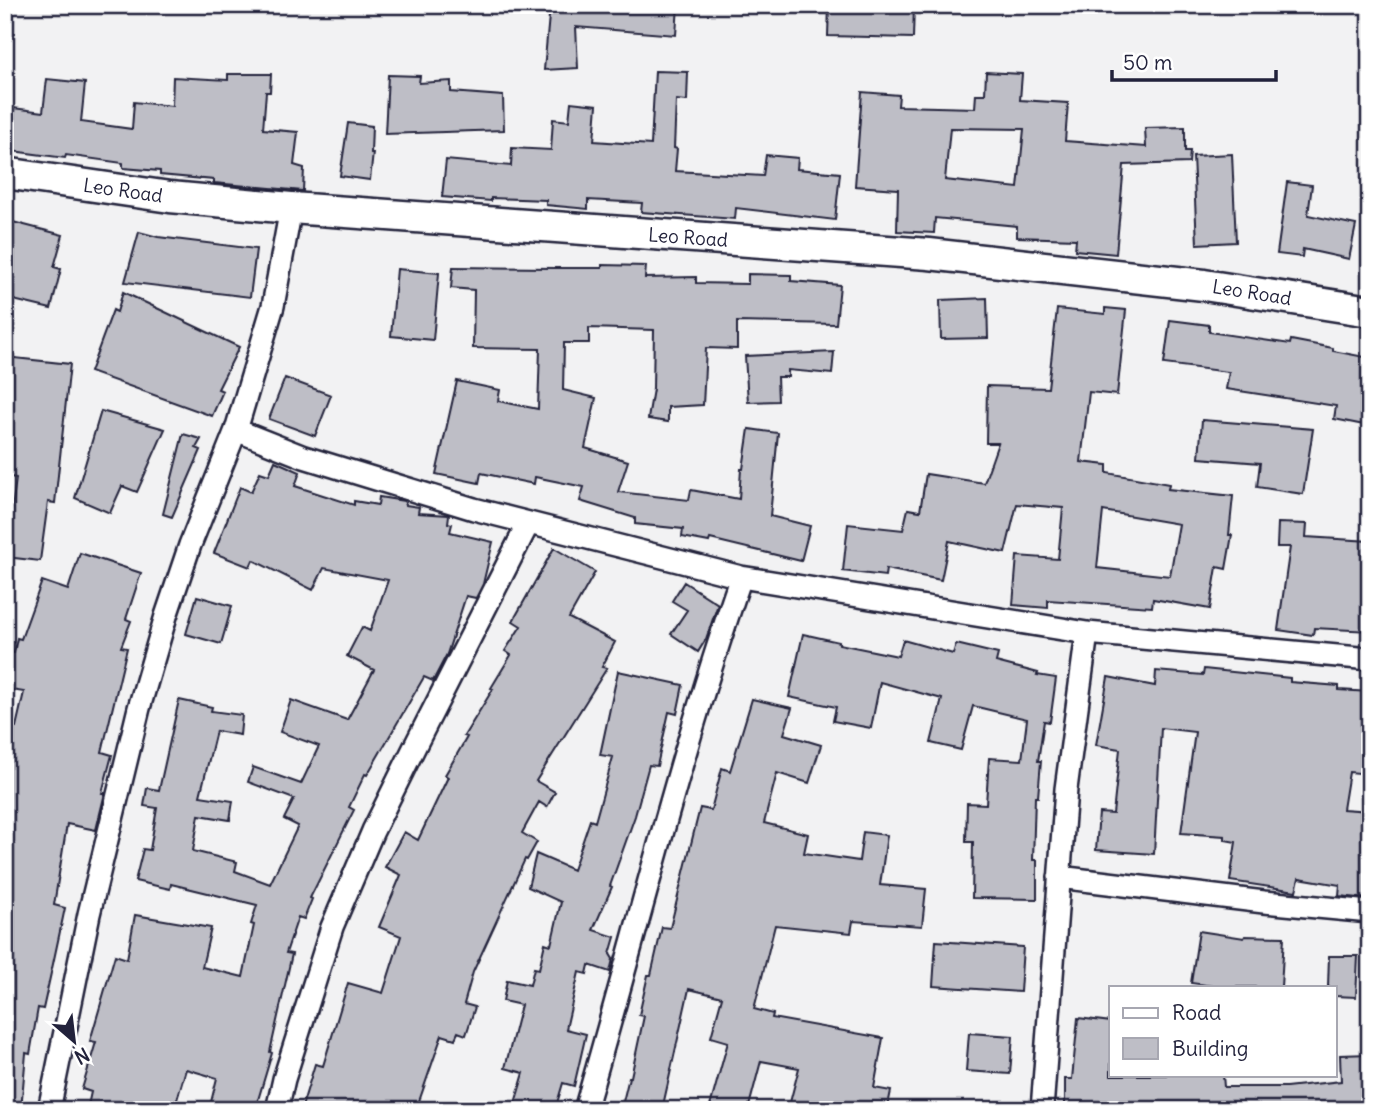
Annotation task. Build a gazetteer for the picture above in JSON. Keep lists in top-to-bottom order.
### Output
{
  "streets": {
    "street": ["Leo Road"]
  },
  "legend": ["Road", "Building"],
  "scale_bar": "50 m",
  "north": "bottom right"
}
